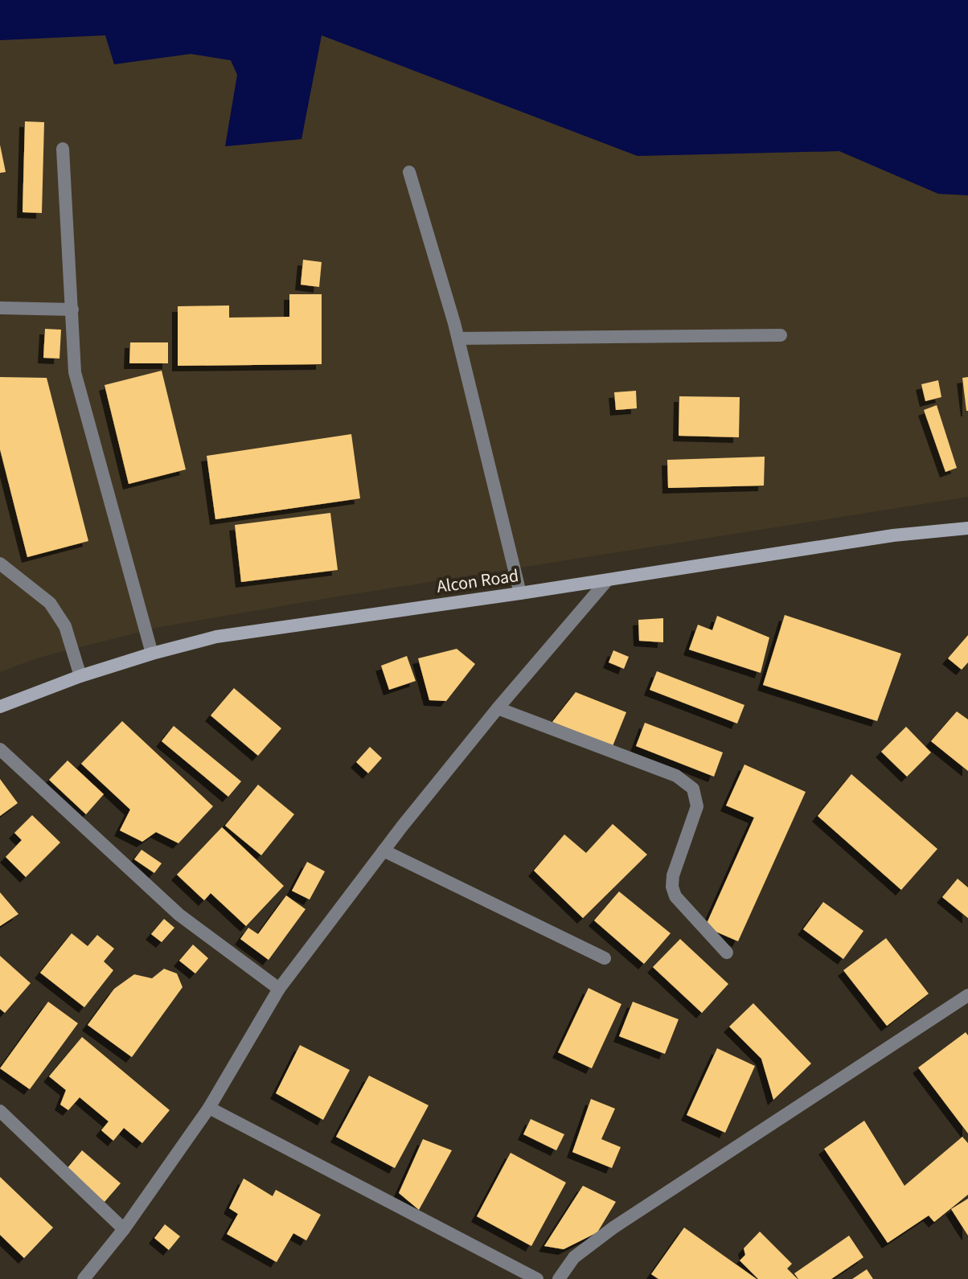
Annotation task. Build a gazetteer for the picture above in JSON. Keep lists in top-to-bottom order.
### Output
{
  "streets": {
    "main road": ["Alcon Road"]
  }
}
